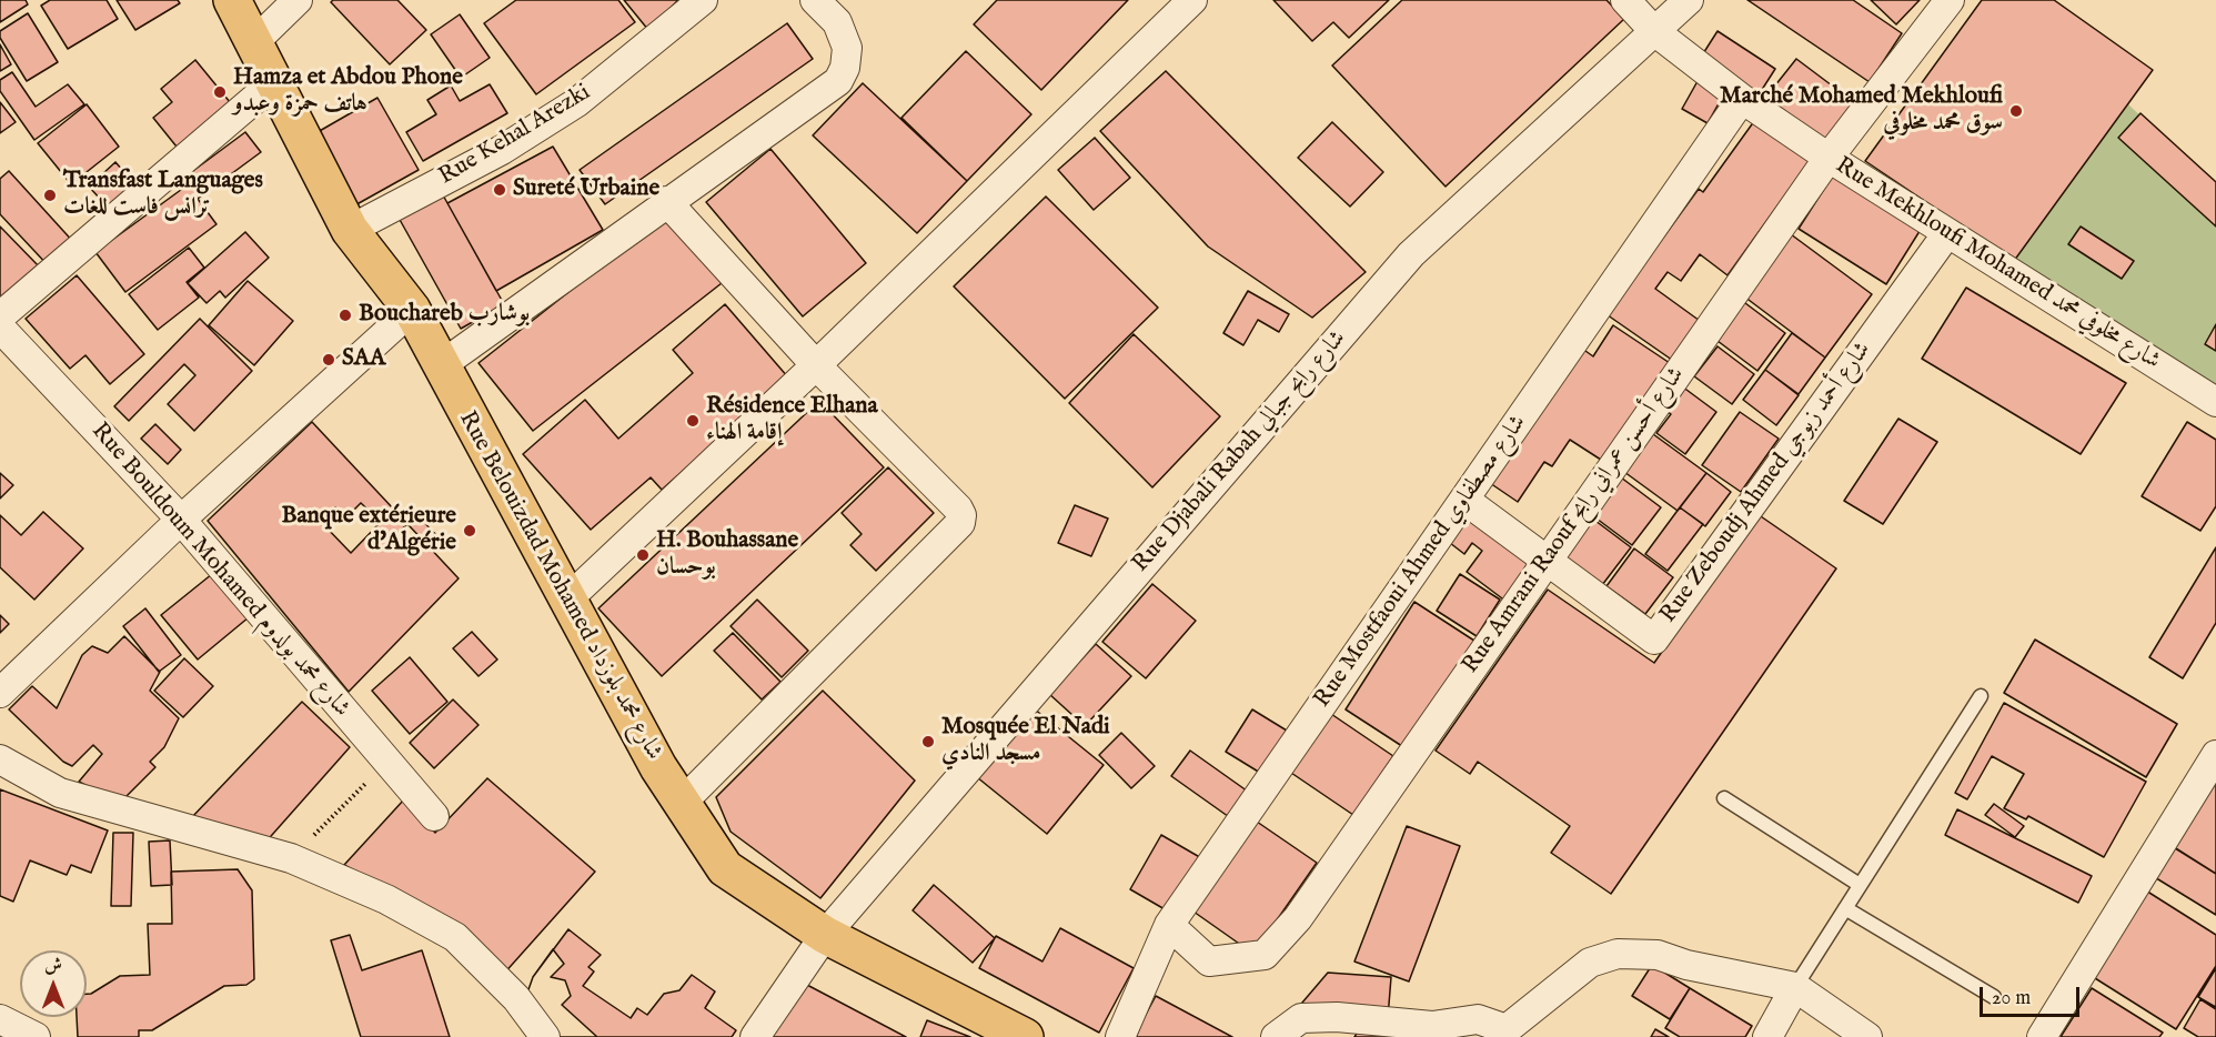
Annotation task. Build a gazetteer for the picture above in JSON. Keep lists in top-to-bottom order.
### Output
{
  "streets": {
    "main road": ["Rue Belouizdad Mohamed شارع محمد بلوزداد"],
    "street": [
      "Rue Kehal Arezki",
      "Rue Mekhloufi Mohamed شارع مخلوفي محمد",
      "Rue Djabali Rabah شارع رابح جبالي",
      "Rue Zeboudj Ahmed شارع أحمد زبوجي",
      "Rue Amrani Raouf شارع أحسن عمراني رابح",
      "Rue Mostfaoui Ahmed شارع مصطفاوي",
      "Rue Bouldoum Mohamed شارع محمد بولدوم"
    ]
  },
  "crossings": [
    ["Rue Kehal Arezki", "Rue Belouizdad Mohamed شارع محمد بلوزداد"],
    ["Rue Mekhloufi Mohamed شارع مخلوفي محمد", "Rue Djabali Rabah شارع رابح جبالي"],
    ["Rue Mekhloufi Mohamed شارع مخلوفي محمد", "Rue Zeboudj Ahmed شارع أحمد زبوجي"],
    ["Rue Mekhloufi Mohamed شارع مخلوفي محمد", "Rue Amrani Raouf شارع أحسن عمراني رابح"],
    ["Rue Mekhloufi Mohamed شارع مخلوفي محمد", "Rue Mostfaoui Ahmed شارع مصطفاوي"],
    ["Rue Djabali Rabah شارع رابح جبالي", "Rue Belouizdad Mohamed شارع محمد بلوزداد"],
    ["Rue Zeboudj Ahmed شارع أحمد زبوجي", "Rue Amrani Raouf شارع أحسن عمراني رابح"],
    ["Rue Zeboudj Ahmed شارع أحمد زبوجي", "Rue Mostfaoui Ahmed شارع مصطفاوي"],
    ["Rue Amrani Raouf شارع أحسن عمراني رابح", "Rue Mostfaoui Ahmed شارع مصطفاوي"]
  ],
  "places": [
    "Hamza et Abdou Phone هاتف حمزة وعبدو",
    "Marché Mohamed Mekhloufi سوق محمد مخلوفي",
    "Sureté Urbaine",
    "Transfast Languages ترانس فاست للغات",
    "Bouchareb بوشارب",
    "SAA",
    "Résidence Elhana إقامة الهناء",
    "Banque extérieure d'Algérie",
    "H. Bouhassane بوحسان",
    "Mosquée El Nadi مسجد النادي"
  ],
  "scale_bar": "20 m",
  "north": "top"
}
